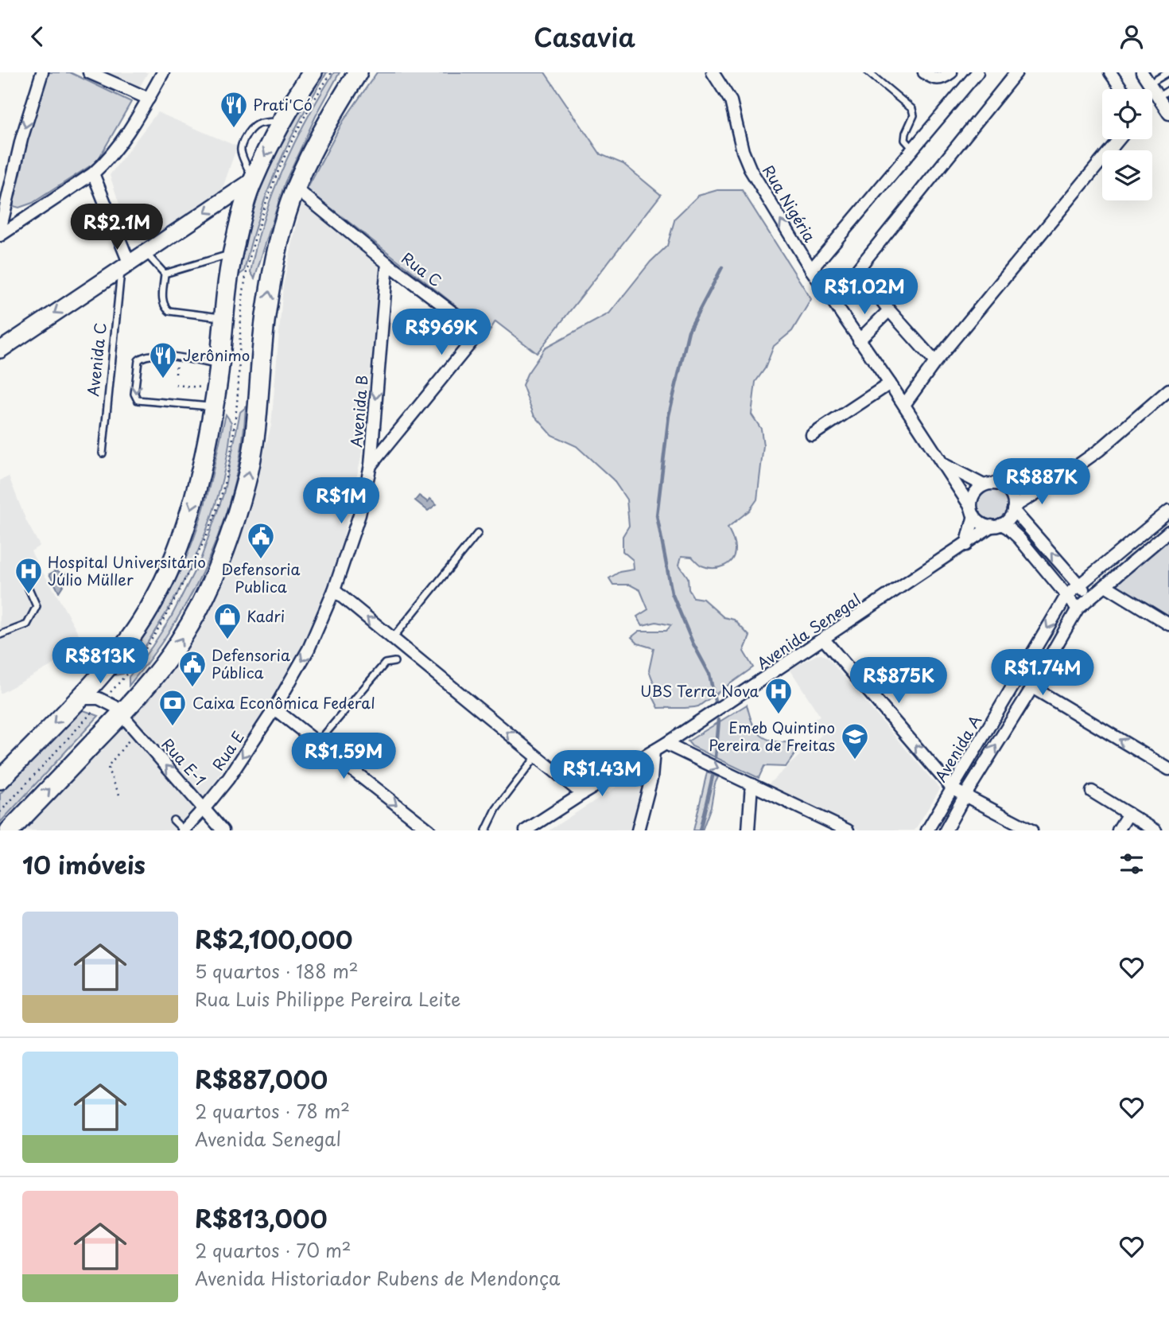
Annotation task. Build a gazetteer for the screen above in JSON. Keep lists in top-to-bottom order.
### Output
{
  "streets": {
    "street": [
      "Rua Nigéria",
      "Rua C",
      "Avenida B",
      "Avenida Senegal",
      "Avenida A",
      "Rua E",
      "Rua E-1"
    ],
    "lane": ["Avenida C"]
  },
  "crossings": [
    ["Rua Nigéria", "Avenida Senegal"],
    ["Rua C", "Avenida B"],
    ["Avenida B", "Rua E"],
    ["Rua E", "Rua E-1"]
  ],
  "one_way": [
    "Rua Nigéria",
    "Avenida B",
    "Rua E",
    "Rua E-1"
  ],
  "places": {
    "restaurant": ["Prati'Có", "Jerônimo"],
    "public building": ["Defensoria Publica", "Defensoria Pública"],
    "hospital": ["Hospital Universitário Júlio Müller", "UBS Terra Nova"],
    "shop": ["Kadri"],
    "bank": ["Caixa Econômica Federal"],
    "school or university": ["Emeb Quintino Pereira de Freitas"]
  },
  "page": {
    "header": "Casavia",
    "price": [
      "R$2.1M",
      "R$1.02M",
      "R$969K",
      "R$887K",
      "R$1M",
      "R$813K",
      "R$1.74M",
      "R$875K",
      "R$1.59M",
      "R$1.43M"
    ],
    "heading": "10 imóveis",
    "list": [
      {
        "name": "R$2,100,000",
        "note": "5 quartos · 188 m² · Rua Luis Philippe Pereira Leite"
      },
      {
        "name": "R$887,000",
        "note": "2 quartos · 78 m² · Avenida Senegal"
      },
      {
        "name": "R$813,000",
        "note": "2 quartos · 70 m² · Avenida Historiador Rubens de Mendonça"
      }
    ]
  }
}
